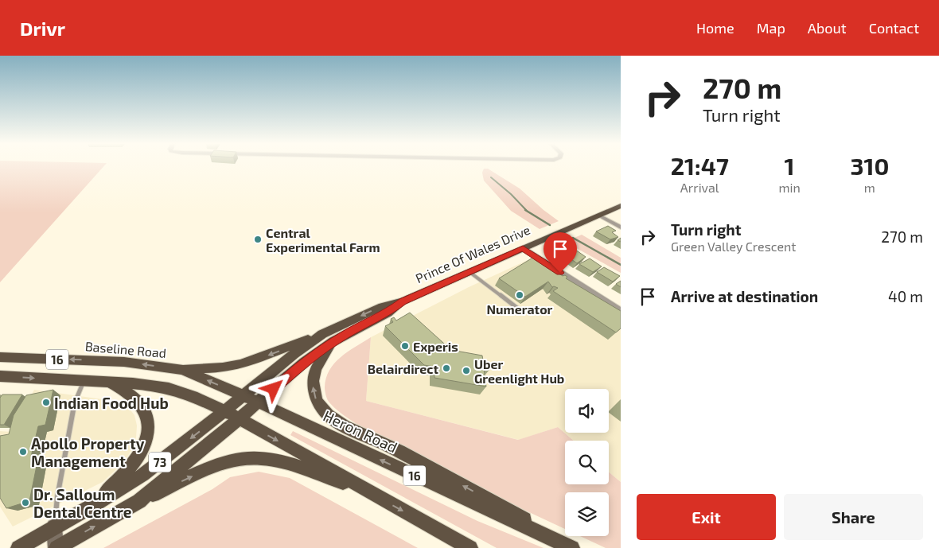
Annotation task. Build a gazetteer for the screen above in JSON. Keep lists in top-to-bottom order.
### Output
{
  "streets": {
    "main road": [
      "Prince Of Wales Drive",
      "Baseline Road",
      "16",
      "Heron Road",
      "73"
    ]
  },
  "crossings": [
    ["Prince Of Wales Drive", "Baseline Road"],
    ["Prince Of Wales Drive", "16"],
    ["Prince Of Wales Drive", "Heron Road"],
    ["Baseline Road", "Heron Road"]
  ],
  "places": [
    "Central Experimental Farm",
    "Numerator",
    "Experis",
    "Belairdirect",
    "Uber Greenlight Hub",
    "Indian Food Hub",
    "Apollo Property Management",
    "Dr. Salloum Dental Centre"
  ],
  "page": {
    "header": "Drivr",
    "nav": [
      "Home",
      "Map",
      "About",
      "Contact"
    ],
    "turn": ["270 m", "Turn right"],
    "eta": [
      "21:47",
      "Arrival",
      "1",
      "min",
      "310",
      "m"
    ],
    "list": [
      {
        "name": "Turn right",
        "note": "Green Valley Crescent",
        "value": "270 m"
      },
      {
        "name": "Arrive at destination",
        "value": "40 m"
      }
    ],
    "buttons": ["Exit", "Share"]
  }
}
